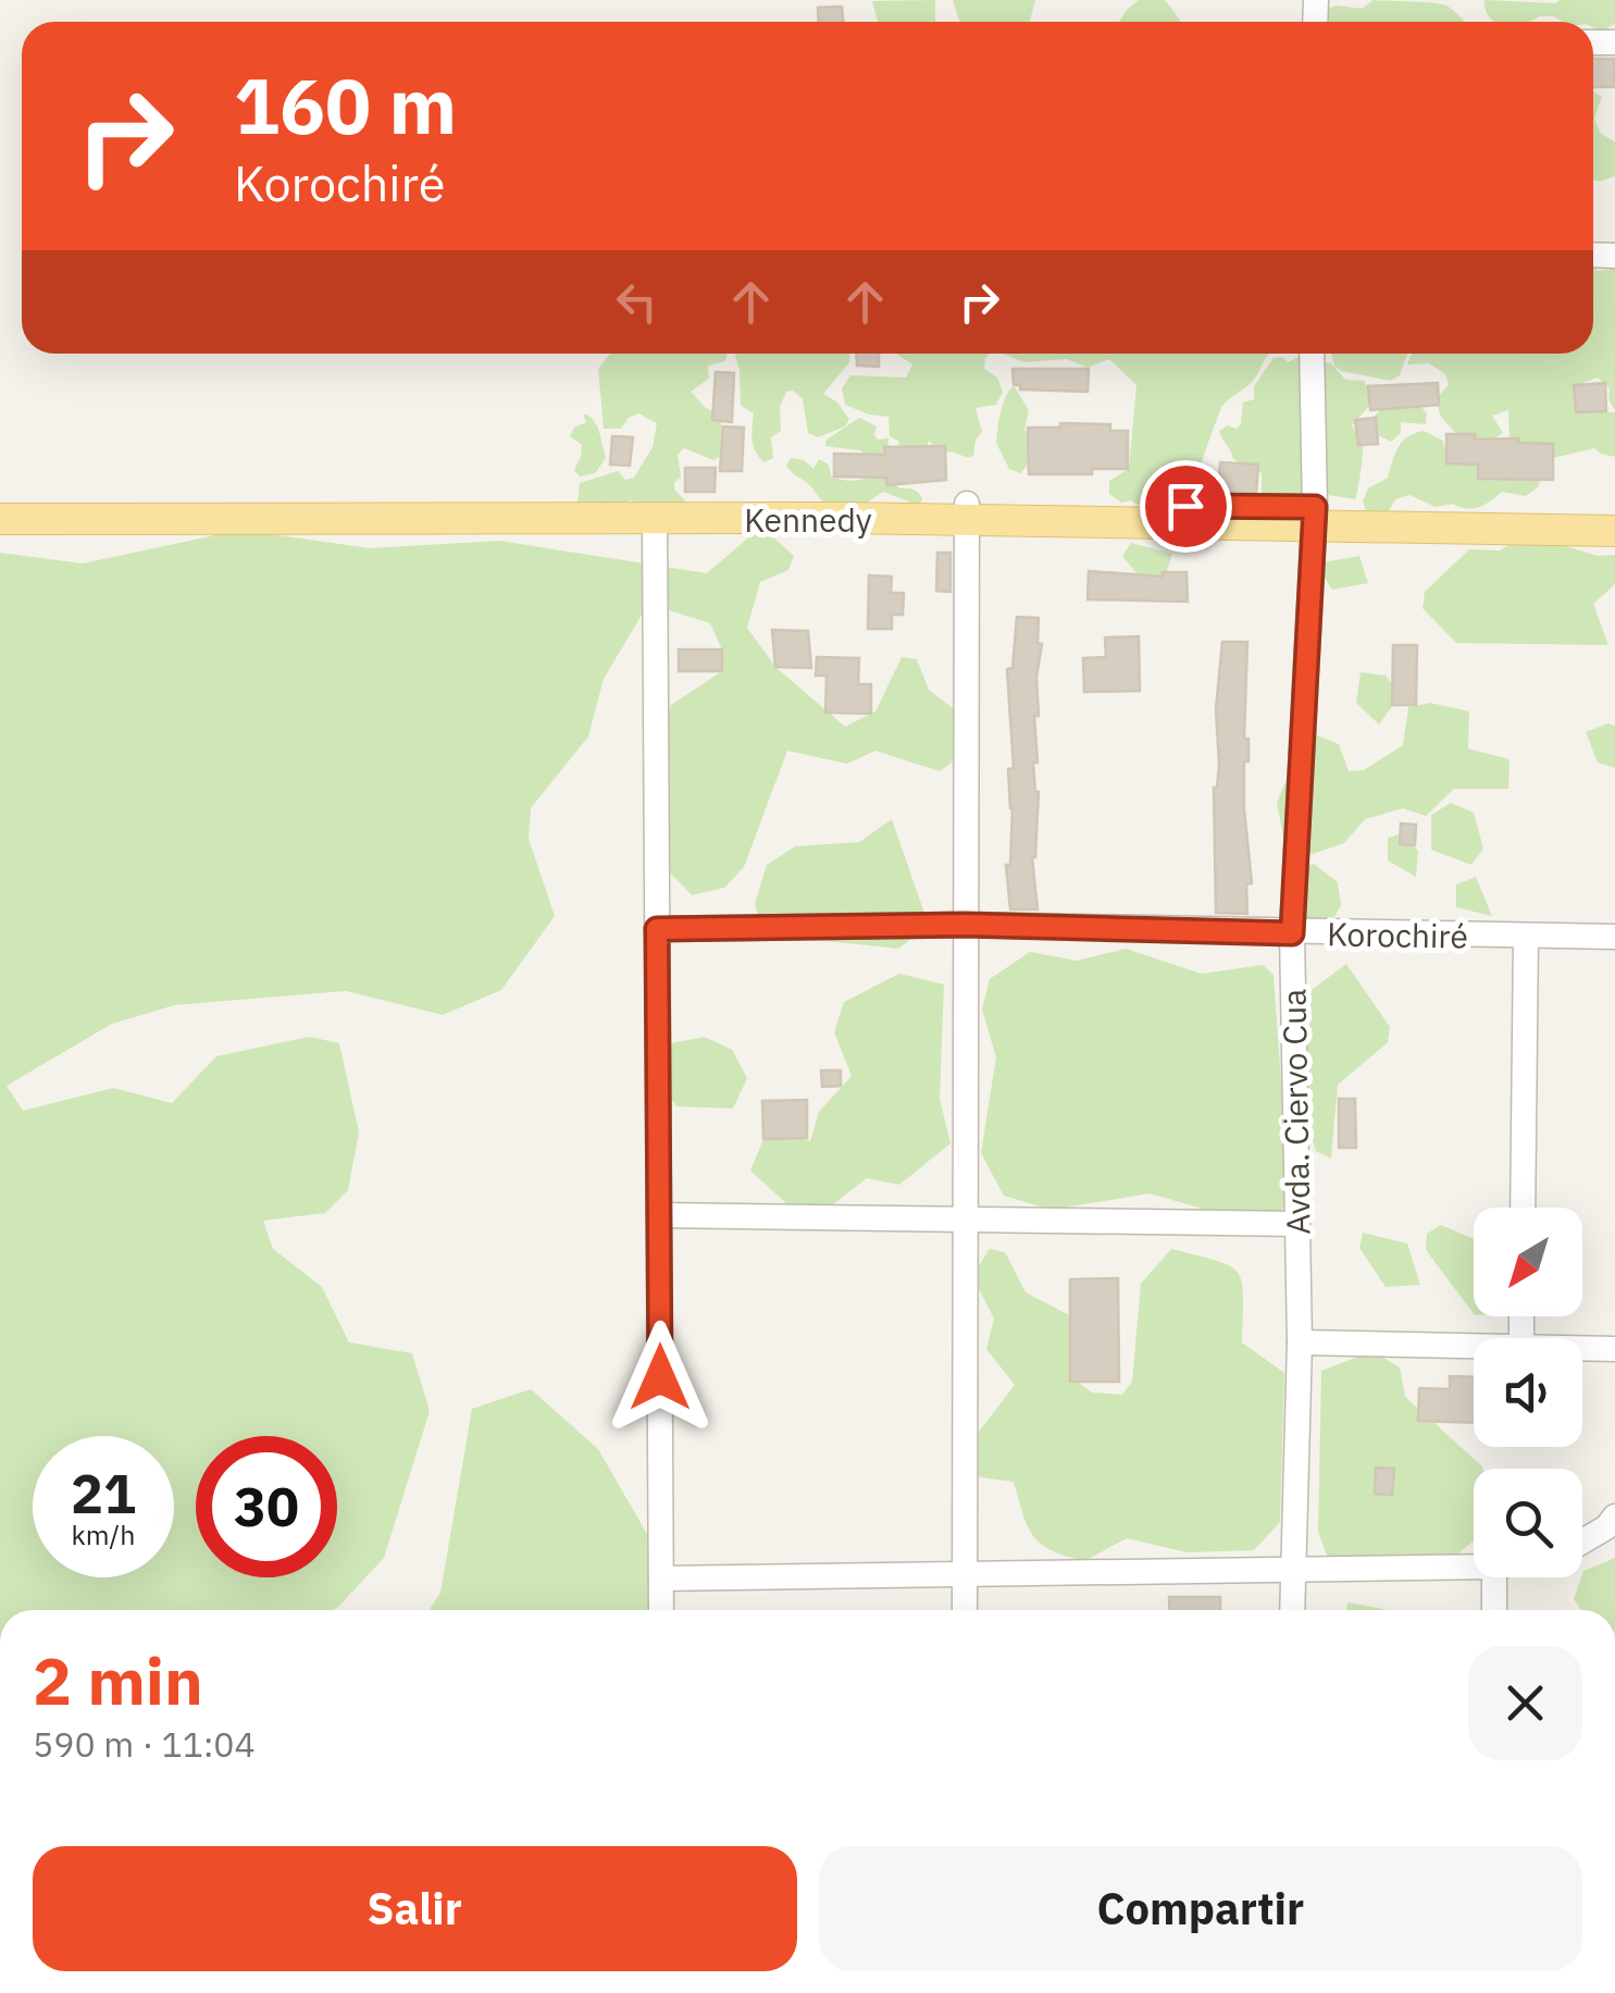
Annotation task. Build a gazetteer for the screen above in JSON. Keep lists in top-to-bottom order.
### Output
{
  "streets": {
    "main road": ["Kennedy"],
    "street": ["Korochiré", "Avda. Ciervo Cua"]
  },
  "crossings": [
    ["Kennedy", "Avda. Ciervo Cua"],
    ["Korochiré", "Avda. Ciervo Cua"]
  ],
  "north": "bottom left",
  "page": {
    "turn": ["160 m", "Korochiré"],
    "speed": "21 km/h",
    "limit": "30",
    "heading": ["2 min", "590 m · 11:04"],
    "buttons": ["Salir", "Compartir"]
  }
}
